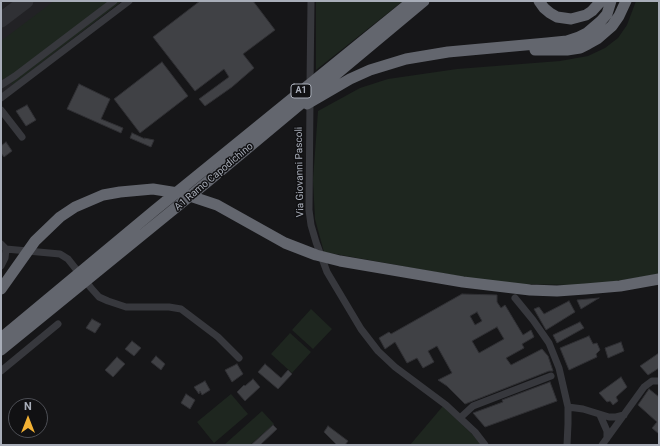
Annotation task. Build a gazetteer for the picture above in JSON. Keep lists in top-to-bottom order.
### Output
{
  "streets": {
    "highway": ["A1", "A1 Ramo Capodichino"],
    "street": ["Via Giovanni Pascoli"]
  },
  "north": "top"
}
